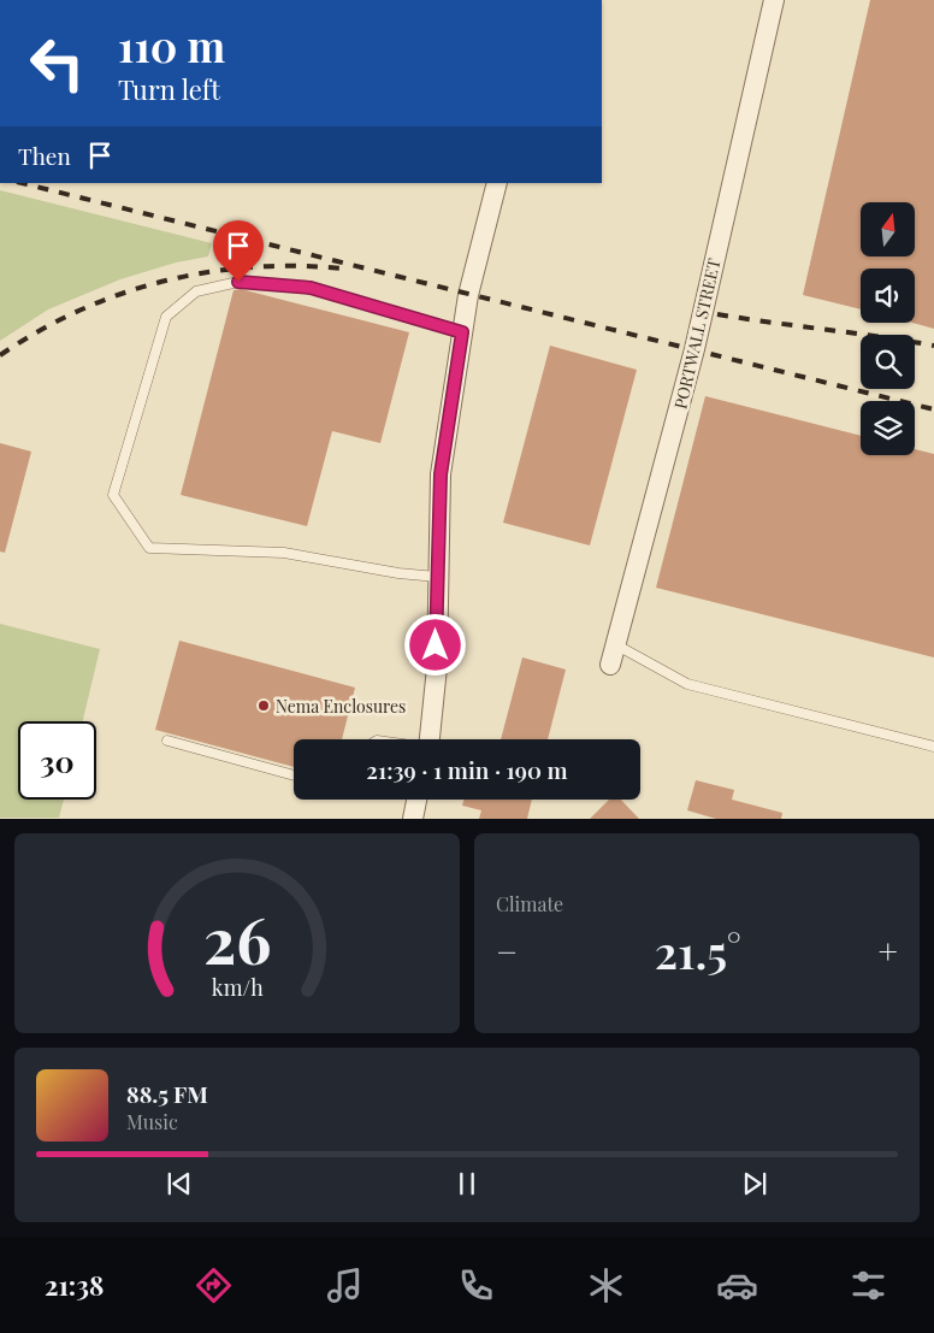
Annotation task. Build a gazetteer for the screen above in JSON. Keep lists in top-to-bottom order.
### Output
{
  "streets": {
    "street": ["PORTWALL STREET"]
  },
  "places": ["Nema Enclosures"],
  "north": "top",
  "page": {
    "turn": ["110 m", "Turn left"],
    "then": "Then",
    "limit": "30",
    "trip": "21:39 · 1 min · 190 m",
    "tile": "Climate",
    "heat": ["−", "21.5°", "+"],
    "song": ["88.5 FM", "Music"],
    "tabs": "21:38",
    "gauge": ["26", "km/h"]
  }
}
